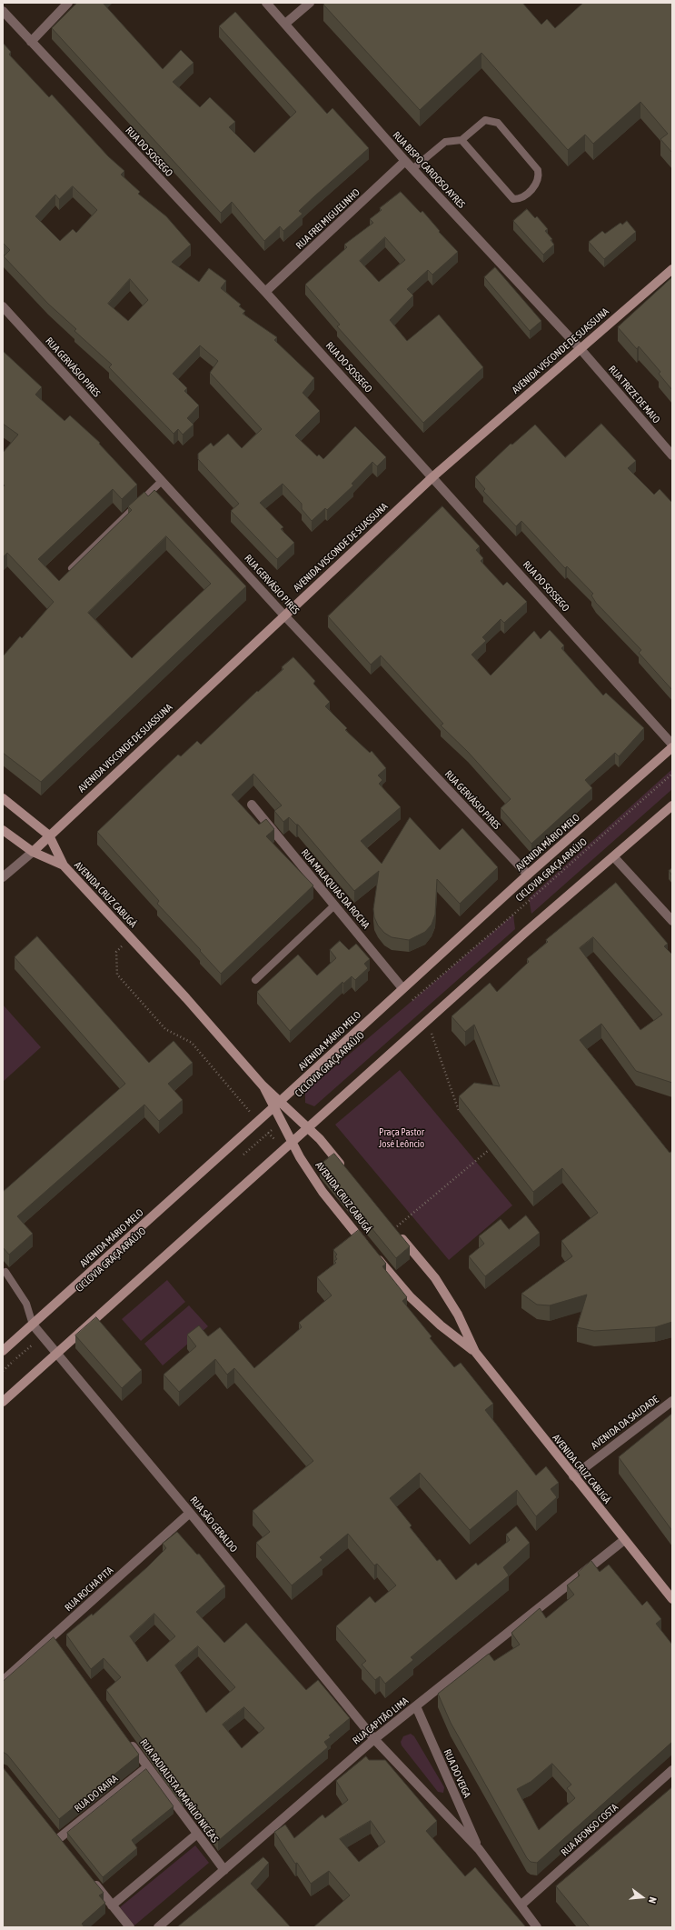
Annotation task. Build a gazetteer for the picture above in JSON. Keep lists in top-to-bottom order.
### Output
{
  "streets": {
    "main road": ["AVENIDA VISCONDE DE SUASSUNA", "AVENIDA MÁRIO MELO", "AVENIDA CRUZ CABUGÁ"],
    "street": [
      "RUA DO SOSSEGO",
      "RUA BISPO CARDOSO AYRES",
      "RUA FREI MIGUELINHO",
      "RUA GERVÁSIO PIRES",
      "RUA TREZE DE MAIO",
      "RUA MALAQUIAS DA ROCHA",
      "AVENIDA DA SAUDADE",
      "RUA SÃO GERALDO",
      "RUA ROCHA PITA",
      "RUA CAPITÃO LIMA",
      "RUA DO VEIGA",
      "RUA RADIALISTA AMARÍLIO NICÉAS",
      "RUA DO RAIRA",
      "RUA AFONSO COSTA"
    ],
    "path": ["CICLOVIA GRAÇA ARAÚJO"]
  },
  "crossings": [
    ["RUA DO SOSSEGO", "RUA FREI MIGUELINHO"],
    ["RUA DO SOSSEGO", "AVENIDA VISCONDE DE SUASSUNA"],
    ["RUA BISPO CARDOSO AYRES", "RUA FREI MIGUELINHO"],
    ["RUA BISPO CARDOSO AYRES", "AVENIDA VISCONDE DE SUASSUNA"],
    ["RUA BISPO CARDOSO AYRES", "RUA TREZE DE MAIO"],
    ["AVENIDA VISCONDE DE SUASSUNA", "RUA GERVÁSIO PIRES"],
    ["AVENIDA VISCONDE DE SUASSUNA", "RUA TREZE DE MAIO"],
    ["AVENIDA VISCONDE DE SUASSUNA", "AVENIDA CRUZ CABUGÁ"],
    ["RUA GERVÁSIO PIRES", "AVENIDA MÁRIO MELO"],
    ["AVENIDA MÁRIO MELO", "RUA MALAQUIAS DA ROCHA"],
    ["AVENIDA MÁRIO MELO", "AVENIDA CRUZ CABUGÁ"],
    ["AVENIDA MÁRIO MELO", "RUA SÃO GERALDO"],
    ["AVENIDA CRUZ CABUGÁ", "AVENIDA DA SAUDADE"],
    ["AVENIDA CRUZ CABUGÁ", "RUA CAPITÃO LIMA"],
    ["RUA SÃO GERALDO", "RUA ROCHA PITA"],
    ["RUA SÃO GERALDO", "RUA CAPITÃO LIMA"],
    ["RUA SÃO GERALDO", "RUA DO VEIGA"],
    ["RUA CAPITÃO LIMA", "RUA DO VEIGA"],
    ["RUA CAPITÃO LIMA", "RUA RADIALISTA AMARÍLIO NICÉAS"],
    ["RUA DO VEIGA", "RUA AFONSO COSTA"],
    ["RUA RADIALISTA AMARÍLIO NICÉAS", "RUA DO RAIRA"]
  ],
  "parks": ["Praça Pastor José Leôncio"],
  "north": "right"
}
